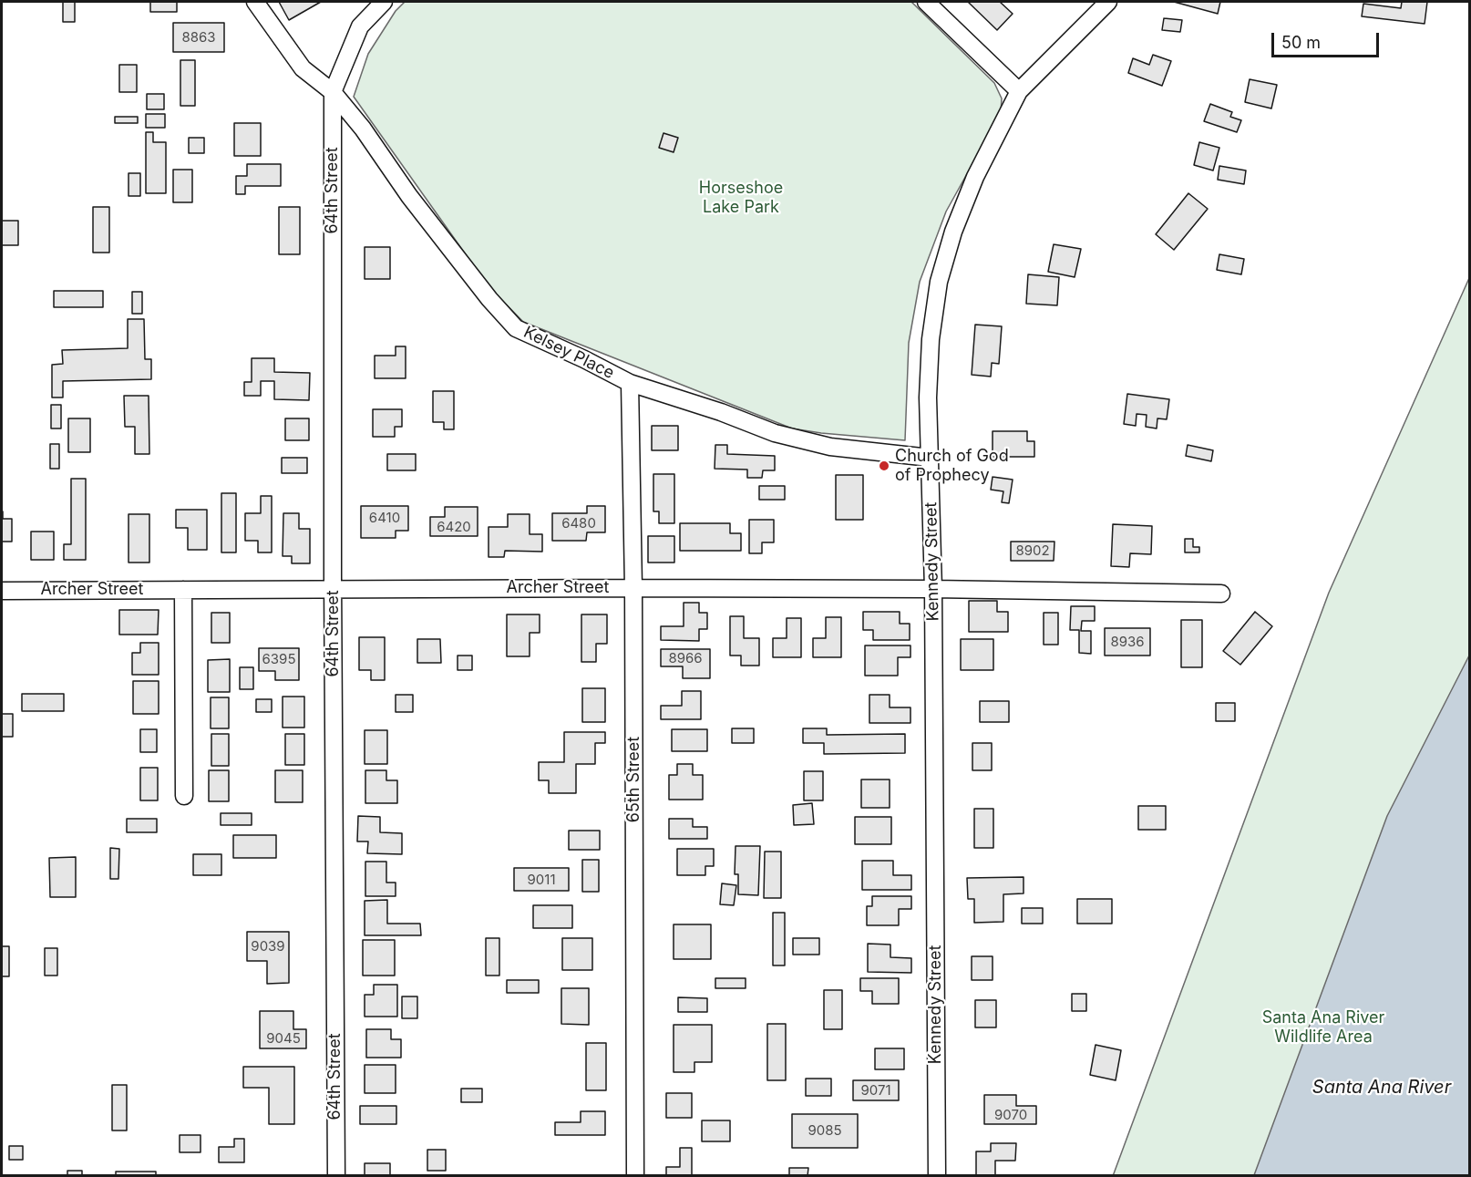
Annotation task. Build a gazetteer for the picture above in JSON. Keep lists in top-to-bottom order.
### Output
{
  "streets": {
    "street": [
      "64th Street",
      "Kelsey Place",
      "Kennedy Street",
      "Archer Street",
      "65th Street"
    ]
  },
  "crossings": [
    ["64th Street", "Kelsey Place"],
    ["64th Street", "Archer Street"],
    ["Kelsey Place", "Kennedy Street"],
    ["Kelsey Place", "65th Street"],
    ["Kennedy Street", "Archer Street"],
    ["Archer Street", "65th Street"]
  ],
  "water": ["Santa Ana River"],
  "parks": ["Horseshoe Lake Park", "Santa Ana River Wildlife Area"],
  "places": ["Church of God of Prophecy"],
  "house_numbers": [
    "8863",
    "6410",
    "6480",
    "6420",
    "8902",
    "8936",
    "8966",
    "6395",
    "9011",
    "9039",
    "9045",
    "9071",
    "9070",
    "9085"
  ],
  "scale_bar": "50 m"
}
